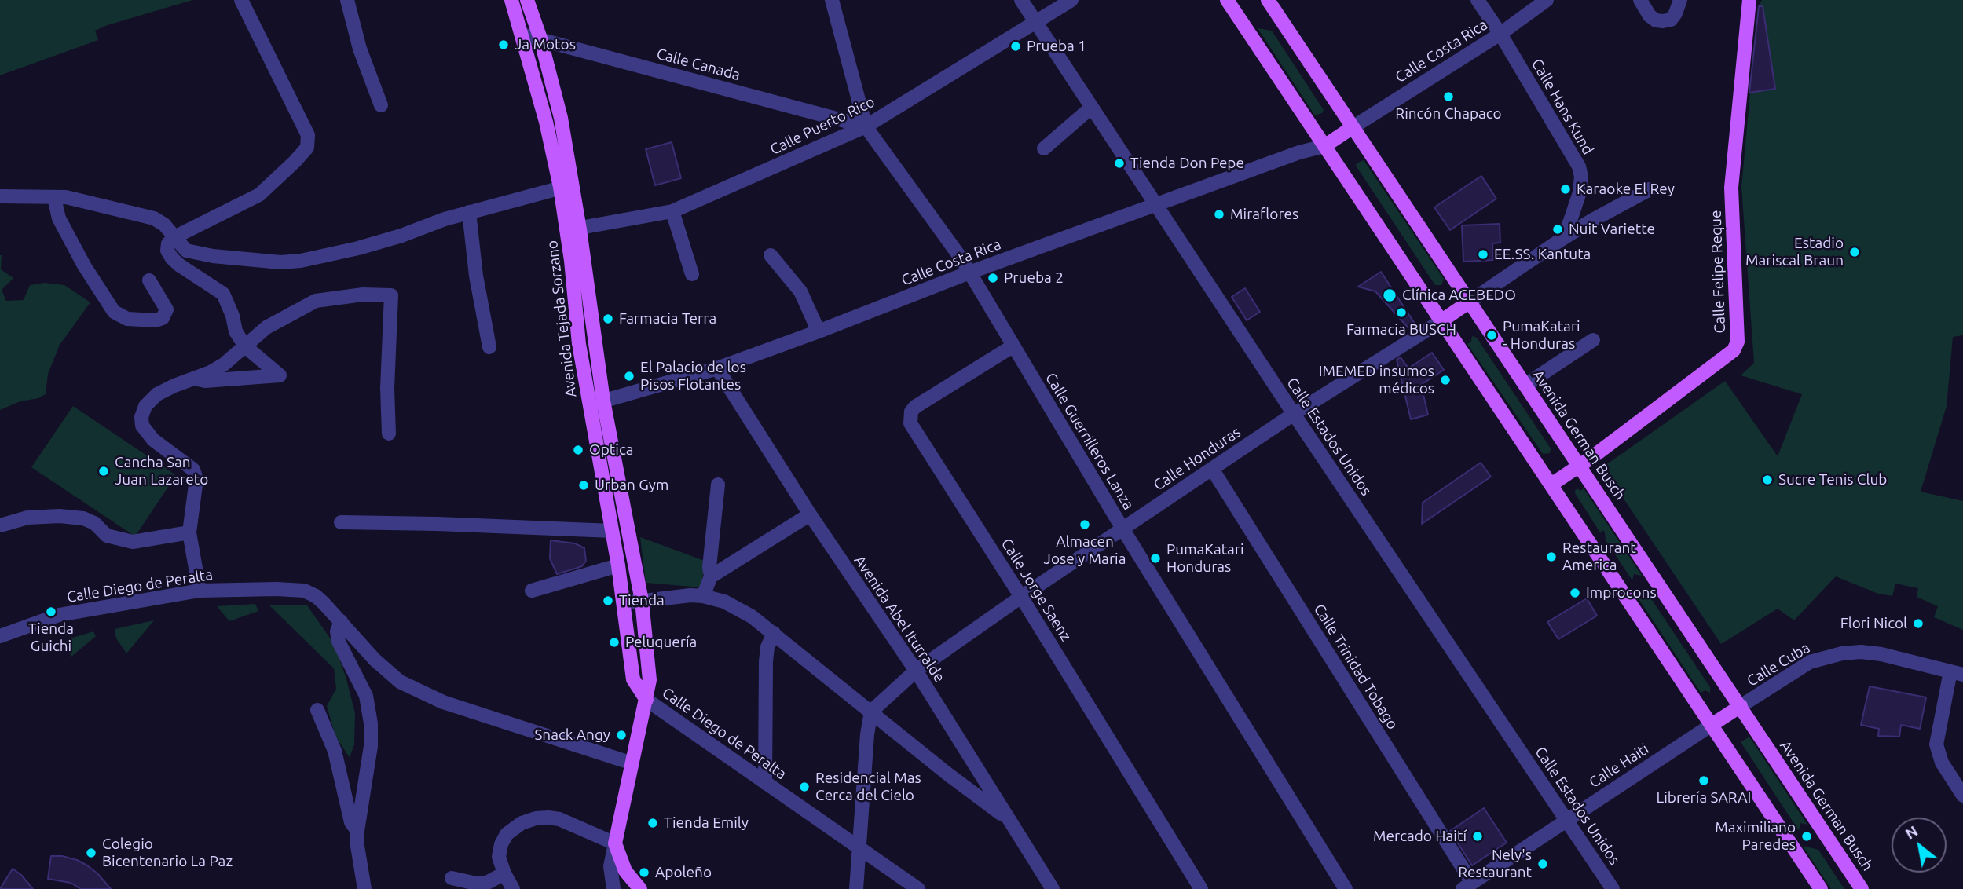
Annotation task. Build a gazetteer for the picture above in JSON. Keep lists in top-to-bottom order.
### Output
{
  "streets": {
    "main road": ["Calle Felipe Reque", "Avenida Tejada Sorzano", "Avenida German Busch"],
    "street": [
      "Calle Costa Rica",
      "Calle Canada",
      "Calle Hans Kund",
      "Calle Puerto Rico",
      "Calle Estados Unidos",
      "Calle Guerrilleros Lanza",
      "Calle Honduras",
      "Calle Diego de Peralta",
      "Calle Jorge Saenz",
      "Avenida Abel Iturralde",
      "Calle Cuba",
      "Calle Trinidad Tobago",
      "Calle Haiti"
    ]
  },
  "crossings": [
    ["Calle Costa Rica", "Calle Hans Kund"],
    ["Calle Costa Rica", "Avenida Tejada Sorzano"],
    ["Calle Costa Rica", "Avenida German Busch"],
    ["Calle Costa Rica", "Calle Estados Unidos"],
    ["Calle Costa Rica", "Calle Guerrilleros Lanza"],
    ["Calle Costa Rica", "Avenida Abel Iturralde"],
    ["Calle Canada", "Calle Puerto Rico"],
    ["Calle Canada", "Avenida Tejada Sorzano"],
    ["Calle Canada", "Calle Guerrilleros Lanza"],
    ["Calle Puerto Rico", "Avenida Tejada Sorzano"],
    ["Calle Puerto Rico", "Calle Estados Unidos"],
    ["Calle Puerto Rico", "Calle Guerrilleros Lanza"],
    ["Calle Felipe Reque", "Avenida German Busch"],
    ["Avenida Tejada Sorzano", "Calle Diego de Peralta"],
    ["Avenida German Busch", "Calle Cuba"],
    ["Calle Estados Unidos", "Calle Honduras"],
    ["Calle Estados Unidos", "Calle Haiti"],
    ["Calle Guerrilleros Lanza", "Calle Honduras"],
    ["Calle Guerrilleros Lanza", "Calle Jorge Saenz"],
    ["Calle Honduras", "Calle Jorge Saenz"],
    ["Calle Honduras", "Avenida Abel Iturralde"],
    ["Calle Honduras", "Calle Trinidad Tobago"],
    ["Calle Trinidad Tobago", "Calle Haiti"]
  ],
  "places": [
    "Ja Motos",
    "Prueba 1",
    "Rincón Chapaco",
    "Tienda Don Pepe",
    "Karaoke El Rey",
    "Miraflores",
    "Nuit Variette",
    "Estadio Mariscal Braun",
    "EE.SS. Kantuta",
    "Prueba 2",
    "Clínica ACEBEDO",
    "Farmacia BUSCH",
    "Farmacia Terra",
    "PumaKatari - Honduras",
    "El Palacio de los Pisos Flotantes",
    "IMEMED insumos médicos",
    "Optica",
    "Cancha San Juan Lazareto",
    "Sucre Tenis Club",
    "Urban Gym",
    "Almacen Jose y Maria",
    "Restaurant America",
    "PumaKatari Honduras",
    "Improcons",
    "Tienda",
    "Tienda Guichi",
    "Flori Nicol",
    "Peluquería",
    "Snack Angy",
    "Librería SARAI",
    "Residencial Mas Cerca del Cielo",
    "Tienda Emily",
    "Mercado Haití",
    "Maximiliano Paredes",
    "Colegio Bicentenario La Paz",
    "Nely's Restaurant",
    "Apoleño"
  ],
  "north": "top left"
}
